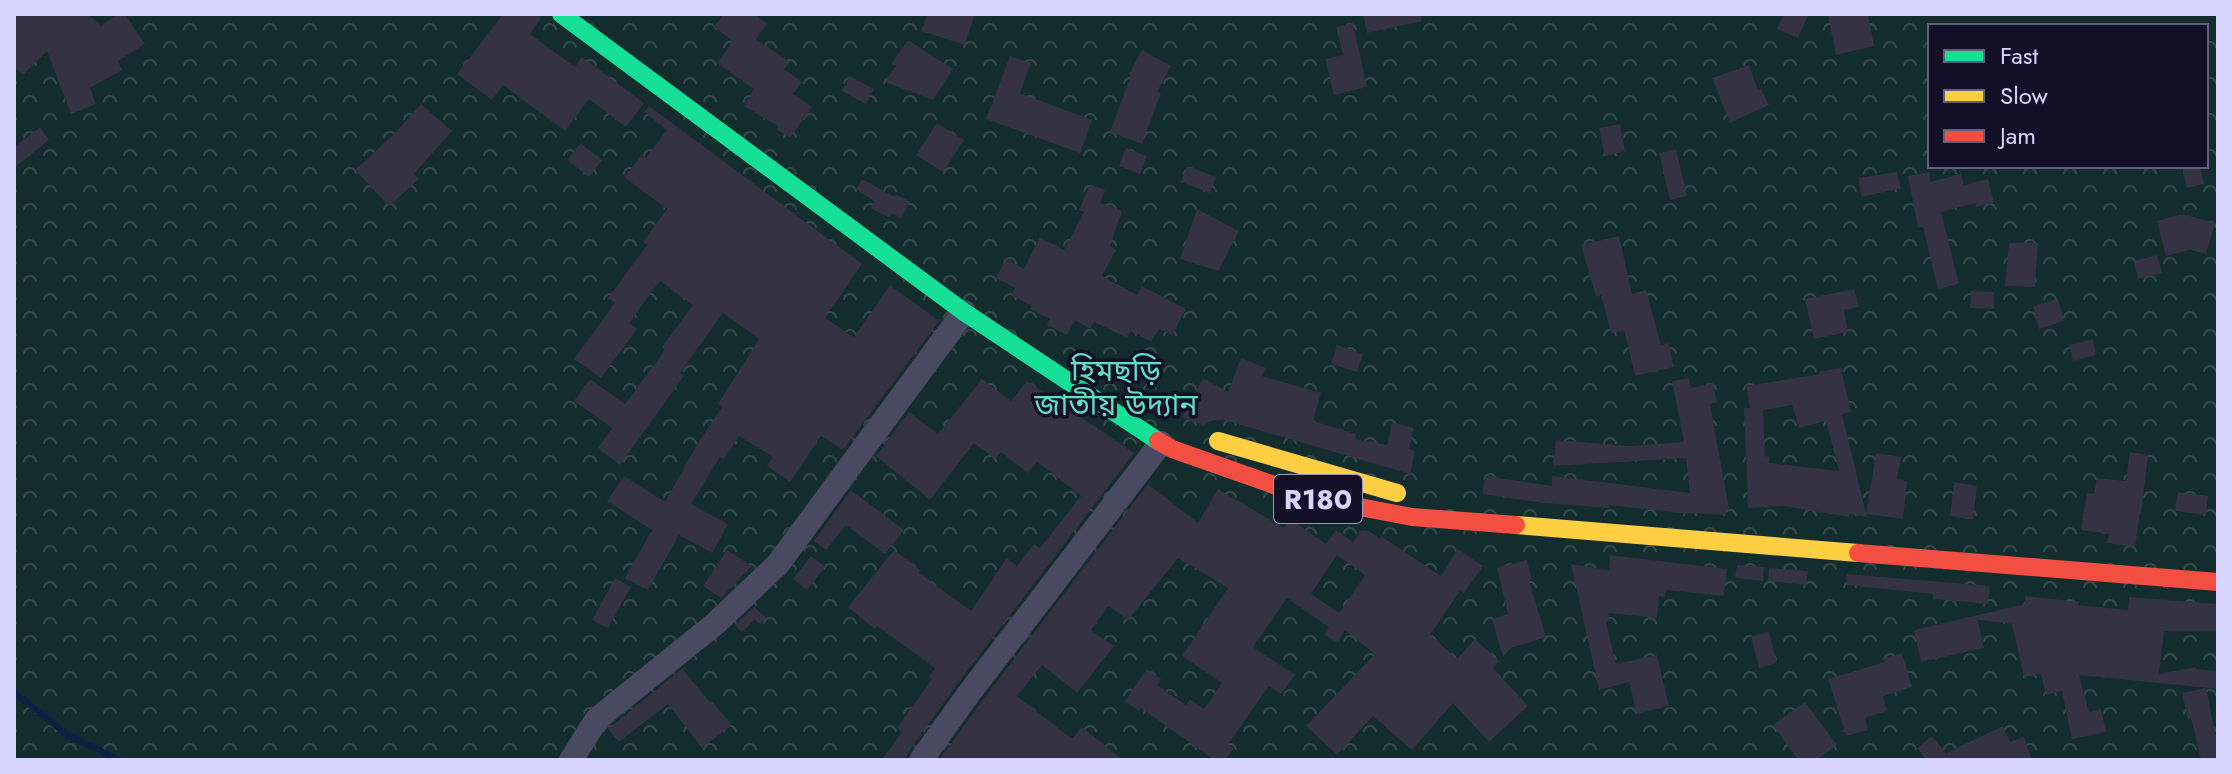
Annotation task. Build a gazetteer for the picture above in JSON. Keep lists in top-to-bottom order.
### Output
{
  "streets": {
    "main road": ["R180"]
  },
  "parks": ["হিমছড়ি জাতীয় উদ্যান"],
  "legend": ["Fast", "Slow", "Jam"]
}
